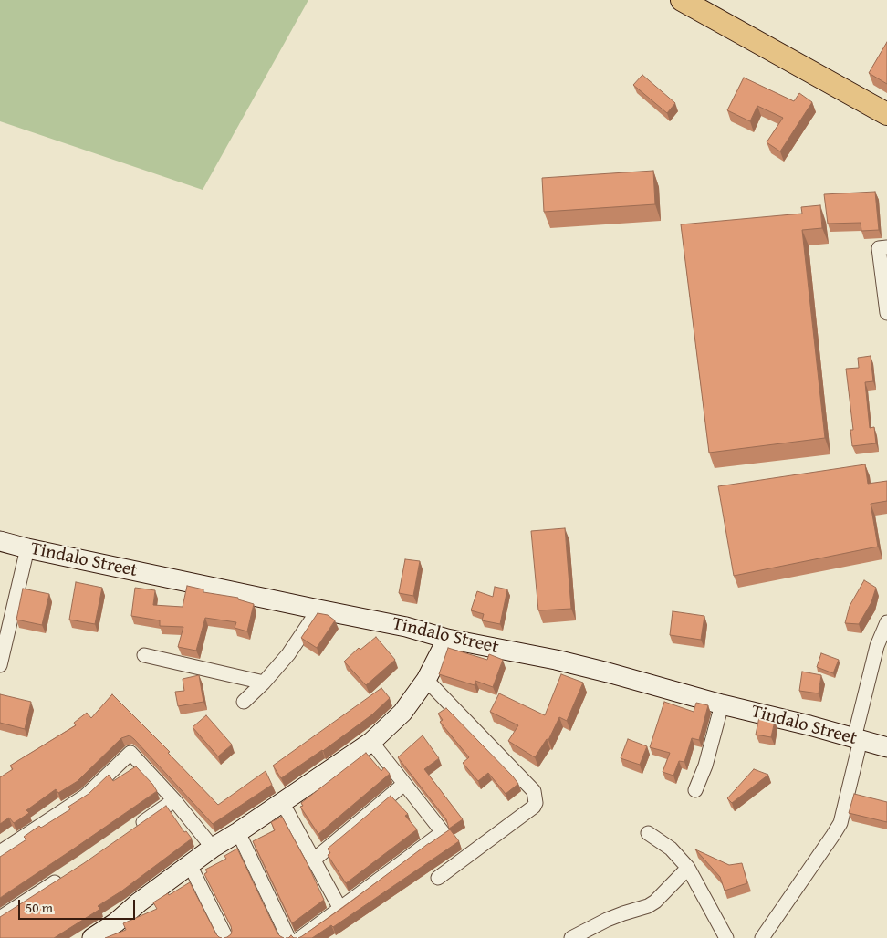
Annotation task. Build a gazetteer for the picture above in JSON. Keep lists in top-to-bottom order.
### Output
{
  "streets": {
    "main road": ["Tindalo Street"]
  },
  "scale_bar": "50 m"
}
